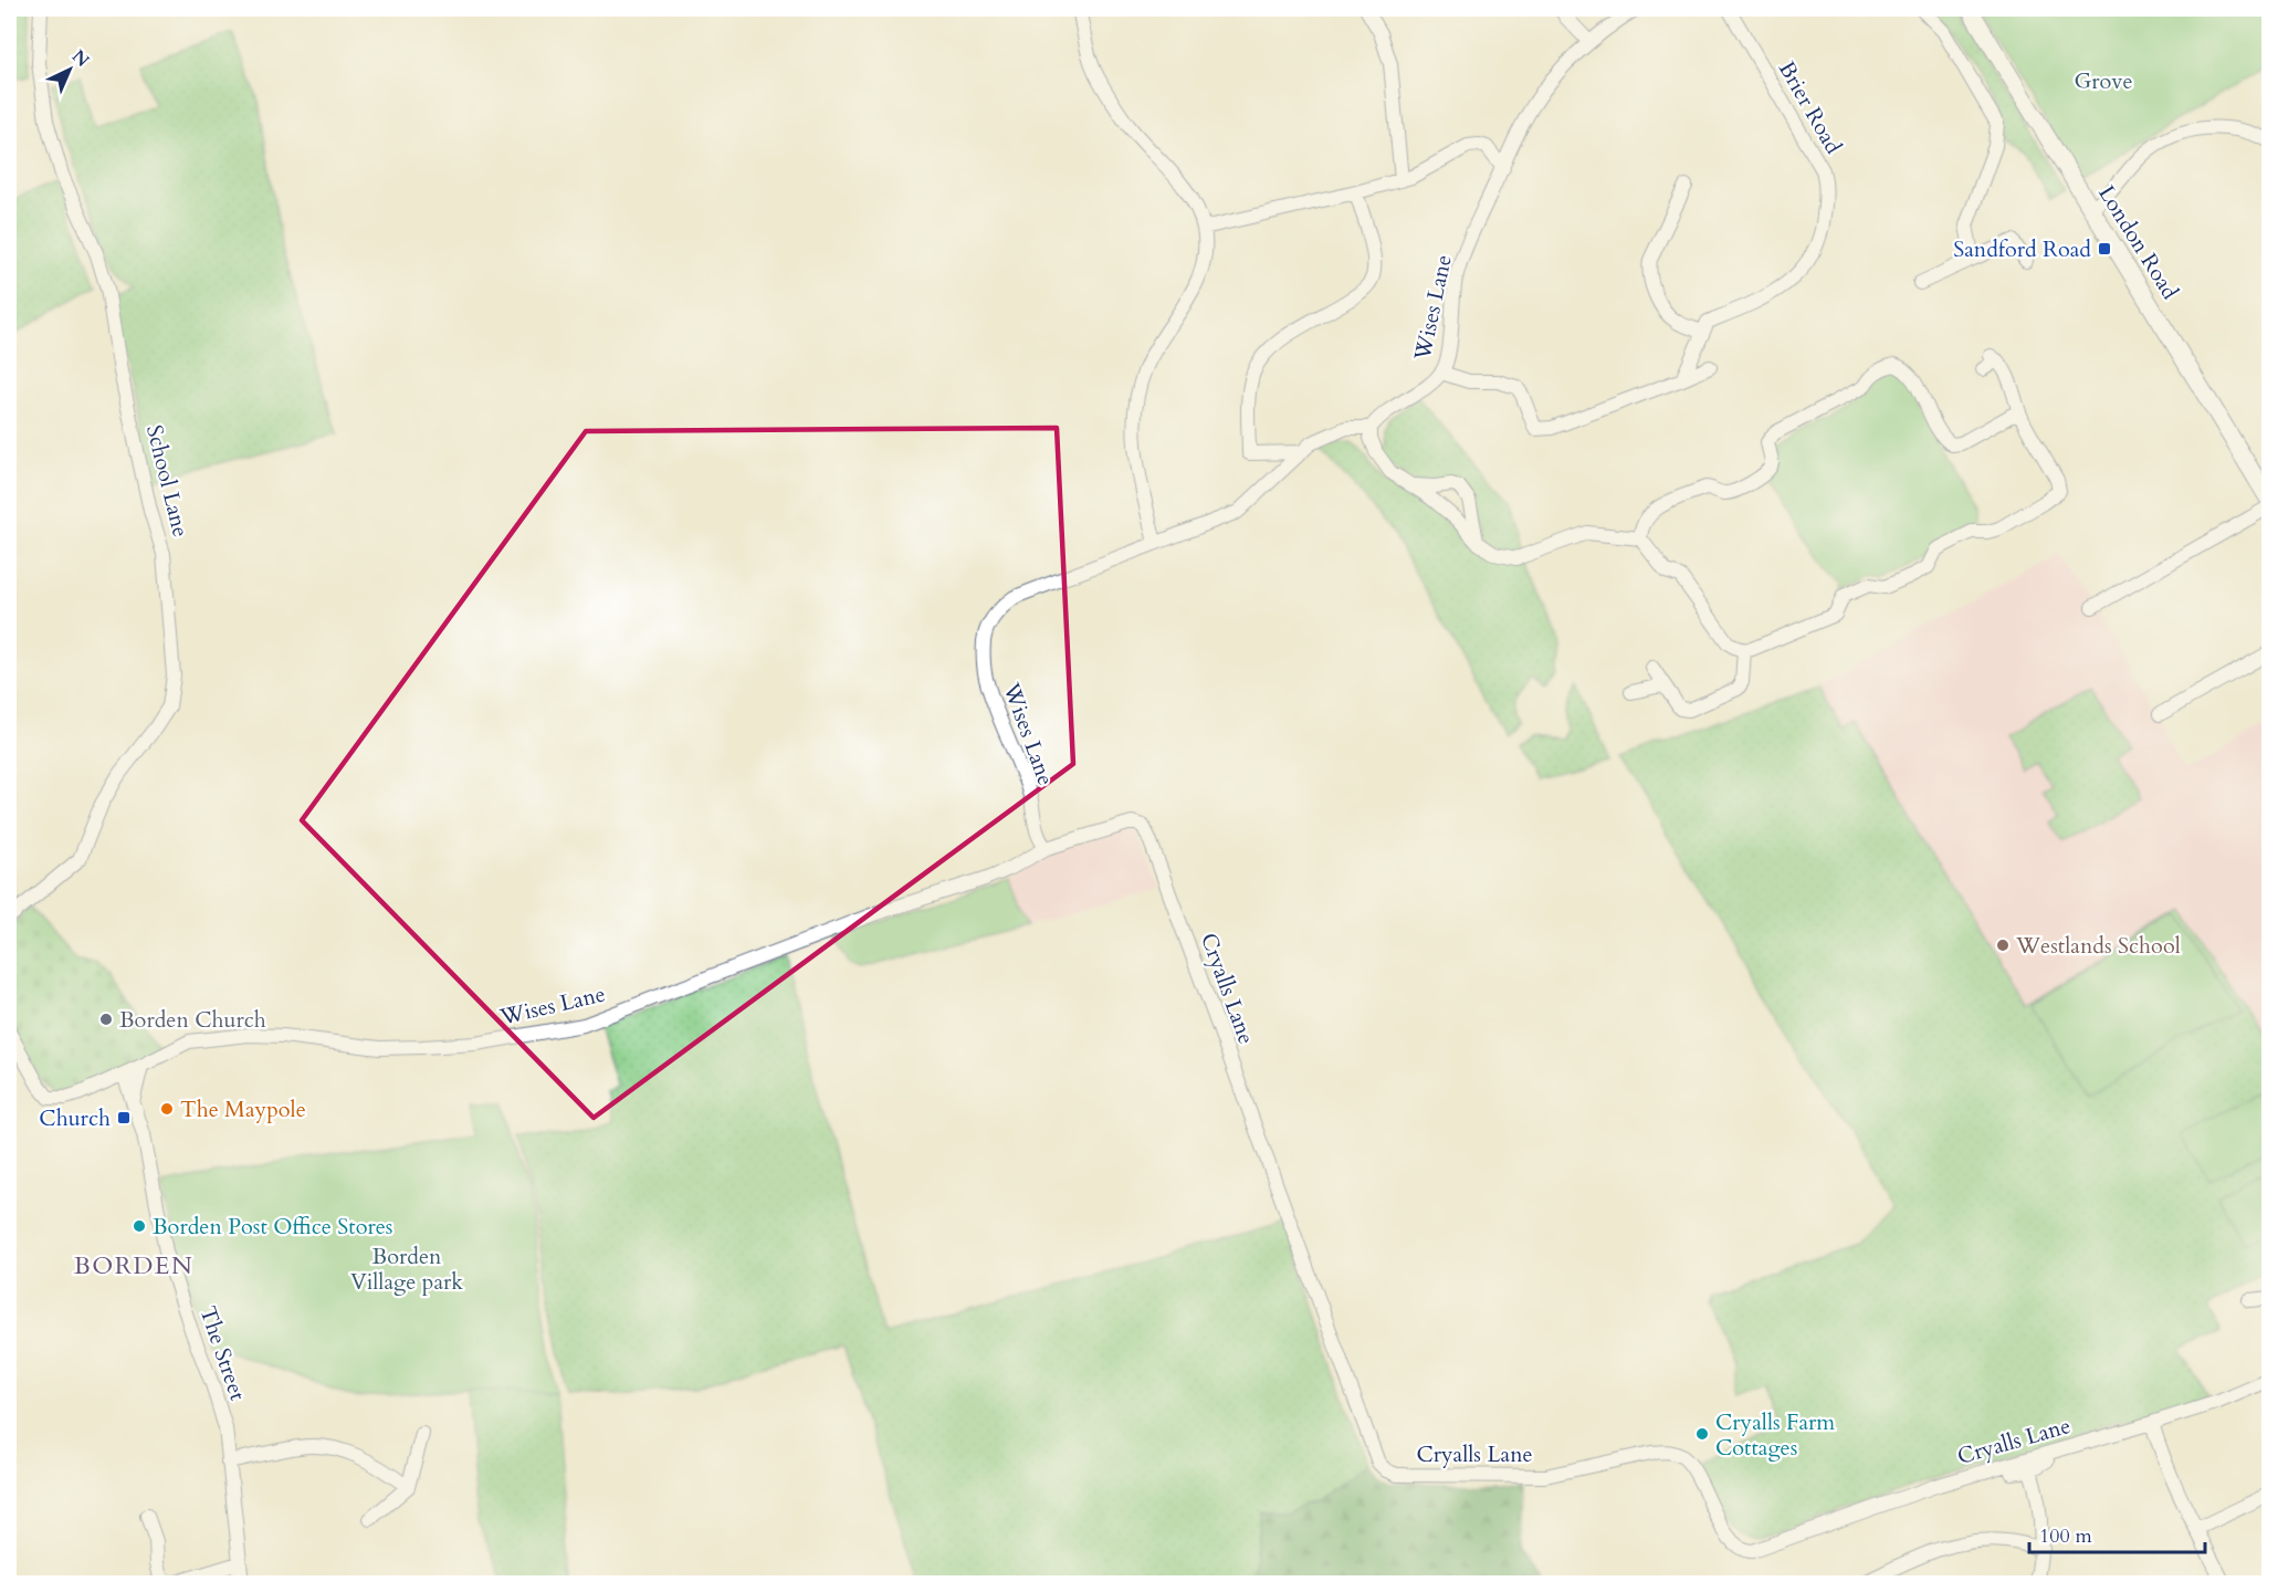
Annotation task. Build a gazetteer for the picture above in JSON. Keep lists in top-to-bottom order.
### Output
{
  "streets": {
    "main road": ["London Road"],
    "street": [
      "Brier Road",
      "Wises Lane",
      "School Lane",
      "Cryalls Lane",
      "The Street"
    ]
  },
  "crossings": [
    ["Wises Lane", "Cryalls Lane"],
    ["Wises Lane", "The Street"]
  ],
  "districts": ["BORDEN"],
  "parks": ["Grove", "Borden Village park"],
  "places": {
    "transit": ["Sandford Road", "Church"],
    "other": [
      "Westlands School",
      "Borden Church",
      "The Maypole",
      "Borden Post Office Stores",
      "Cryalls Farm Cottages"
    ]
  },
  "scale_bar": "100 m",
  "north": "top right"
}
